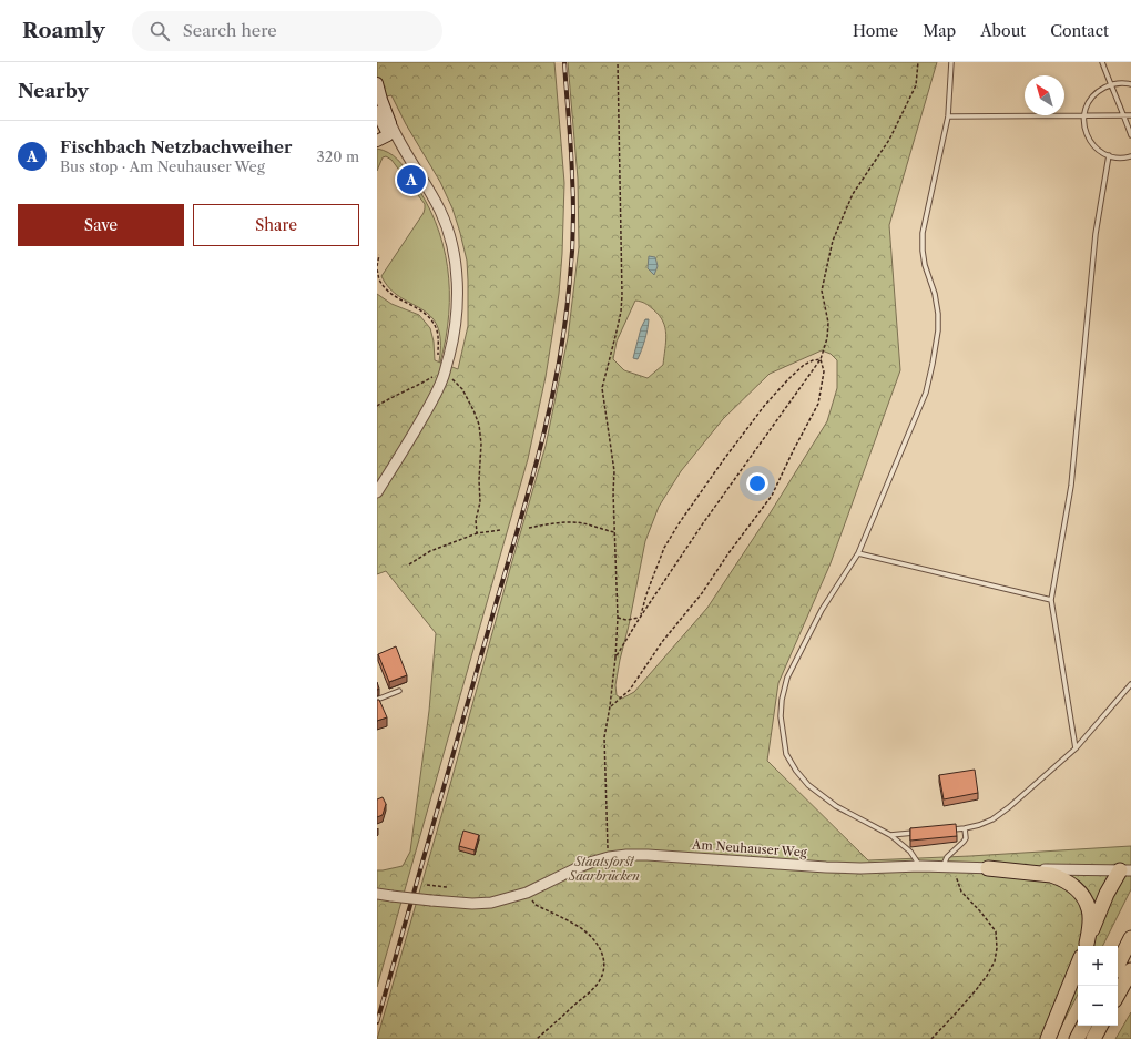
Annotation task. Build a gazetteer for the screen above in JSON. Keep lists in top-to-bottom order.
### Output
{
  "streets": {
    "street": ["Am Neuhauser Weg"]
  },
  "parks": ["Staatsforst Saarbrücken"],
  "north": "top left",
  "page": {
    "header": "Roamly",
    "search": "Search here",
    "nav": [
      "Home",
      "Map",
      "About",
      "Contact"
    ],
    "heading": "Nearby",
    "list": [
      {
        "mark": "A",
        "name": "Fischbach Netzbachweiher",
        "note": "Bus stop · Am Neuhauser Weg",
        "value": "320 m"
      }
    ],
    "pins": "A",
    "buttons": ["Save", "Share"],
    "map_buttons": ["+", "−"]
  }
}
